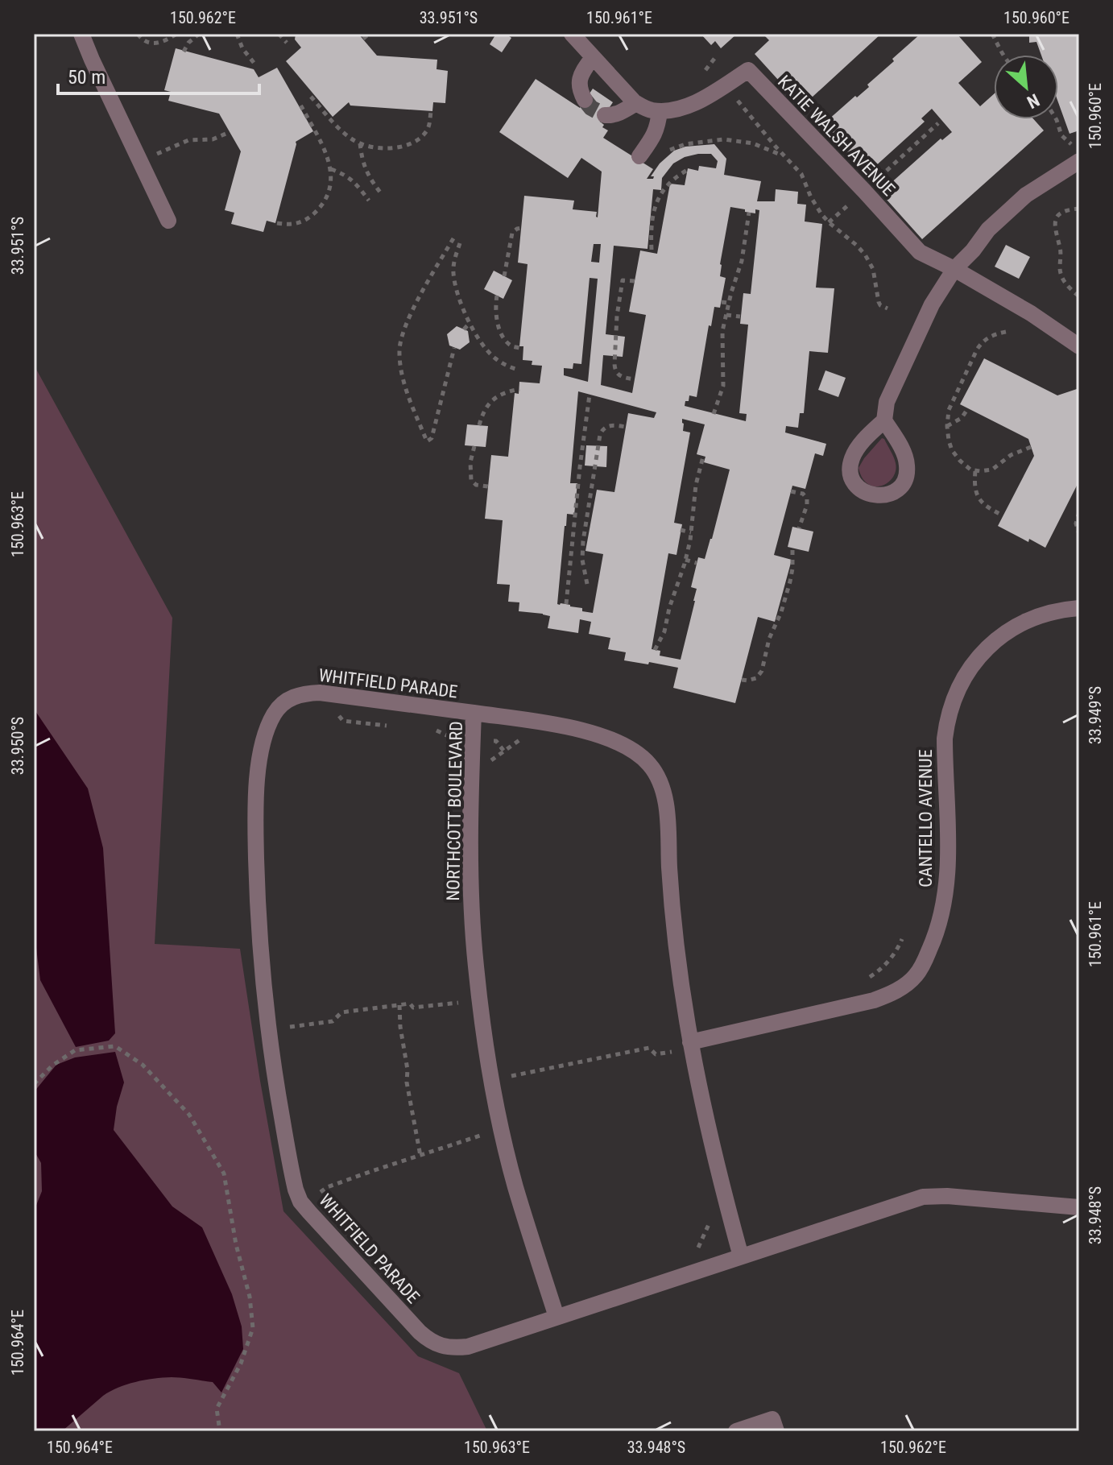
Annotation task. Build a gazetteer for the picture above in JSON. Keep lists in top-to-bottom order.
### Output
{
  "streets": {
    "street": [
      "KATIE WALSH AVENUE",
      "WHITFIELD PARADE",
      "NORTHCOTT BOULEVARD",
      "CANTELLO AVENUE"
    ]
  },
  "crossings": [
    ["WHITFIELD PARADE", "NORTHCOTT BOULEVARD"],
    ["NORTHCOTT BOULEVARD", "CANTELLO AVENUE"]
  ],
  "scale_bar": "50 m",
  "north": "bottom right",
  "coordinates": [
    "150.962°E",
    "33.951°S",
    "150.961°E",
    "150.960°E",
    "150.963°E",
    "33.949°S",
    "33.950°S",
    "33.948°S",
    "150.964°E"
  ]
}
